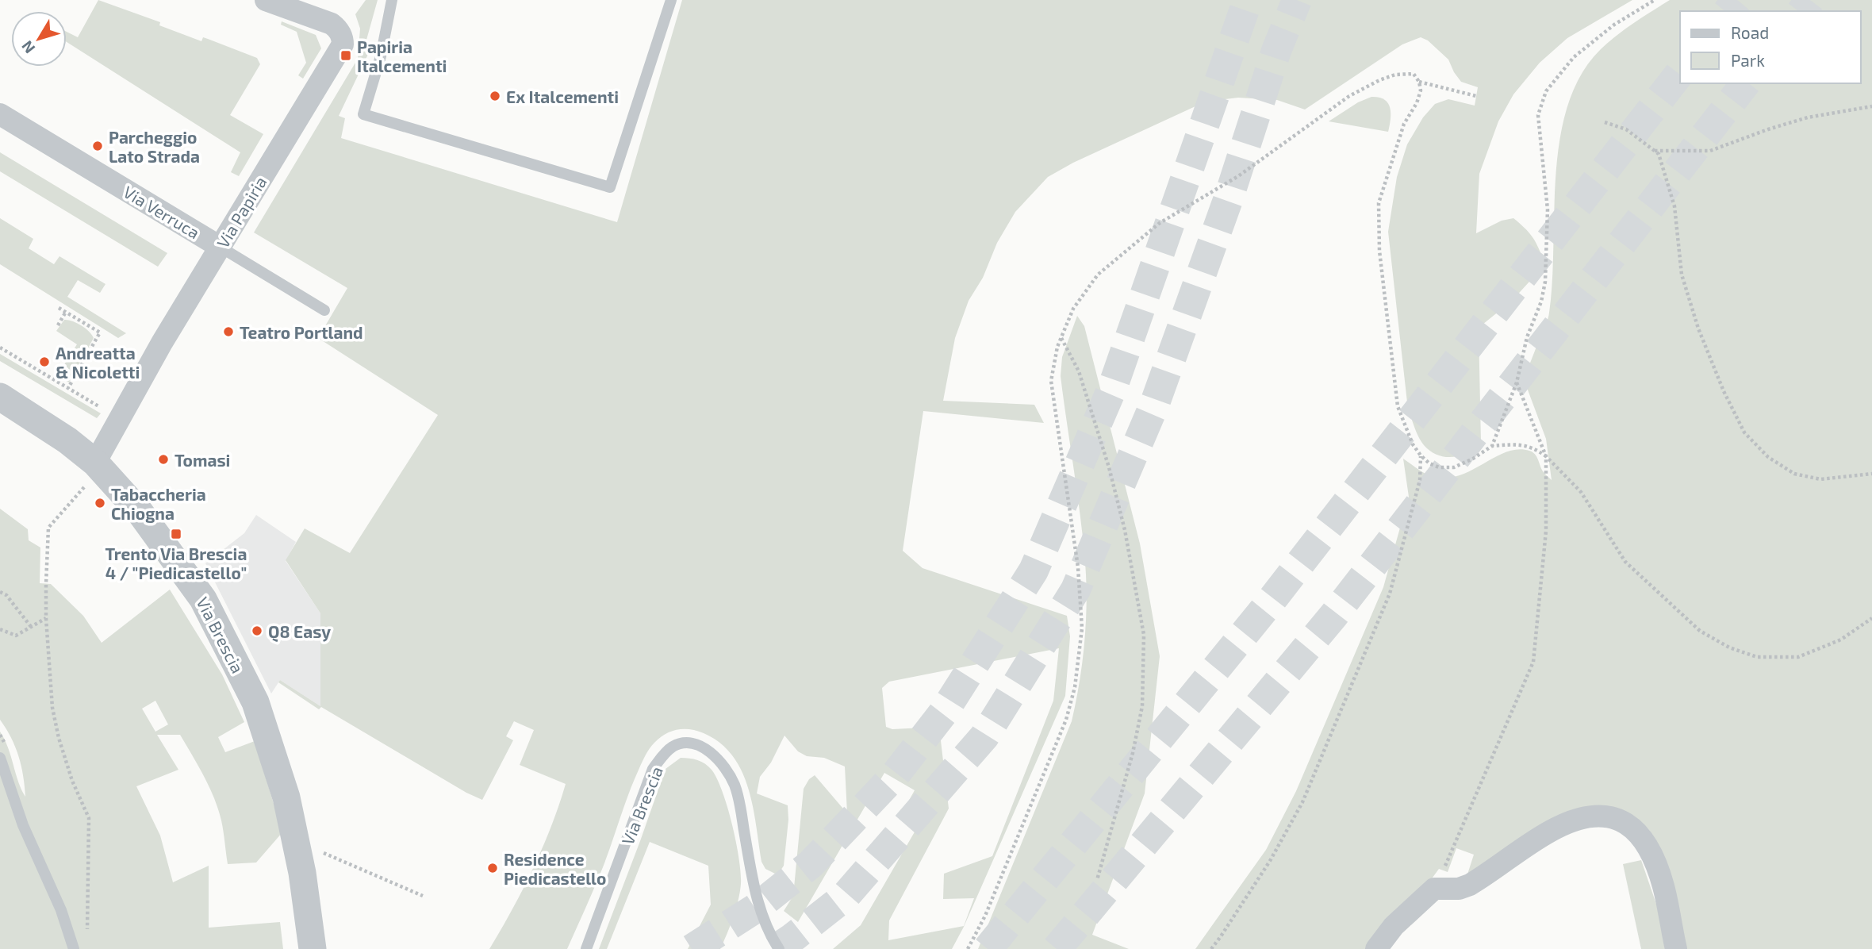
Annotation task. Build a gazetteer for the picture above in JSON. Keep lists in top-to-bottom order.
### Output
{
  "streets": {
    "street": ["Via Verruca", "Via Papiria", "Via Brescia"]
  },
  "crossings": [
    ["Via Verruca", "Via Papiria"],
    ["Via Papiria", "Via Brescia"]
  ],
  "places": {
    "transit": ["Papiria Italcementi", "Trento Via Brescia 4 / \"Piedicastello\""],
    "other": [
      "Ex Italcementi",
      "Parcheggio Lato Strada",
      "Teatro Portland",
      "Andreatta & Nicoletti",
      "Tomasi",
      "Tabaccheria Chiogna",
      "Q8 Easy",
      "Residence Piedicastello"
    ]
  },
  "legend": ["Road", "Park"],
  "north": "bottom left"
}
